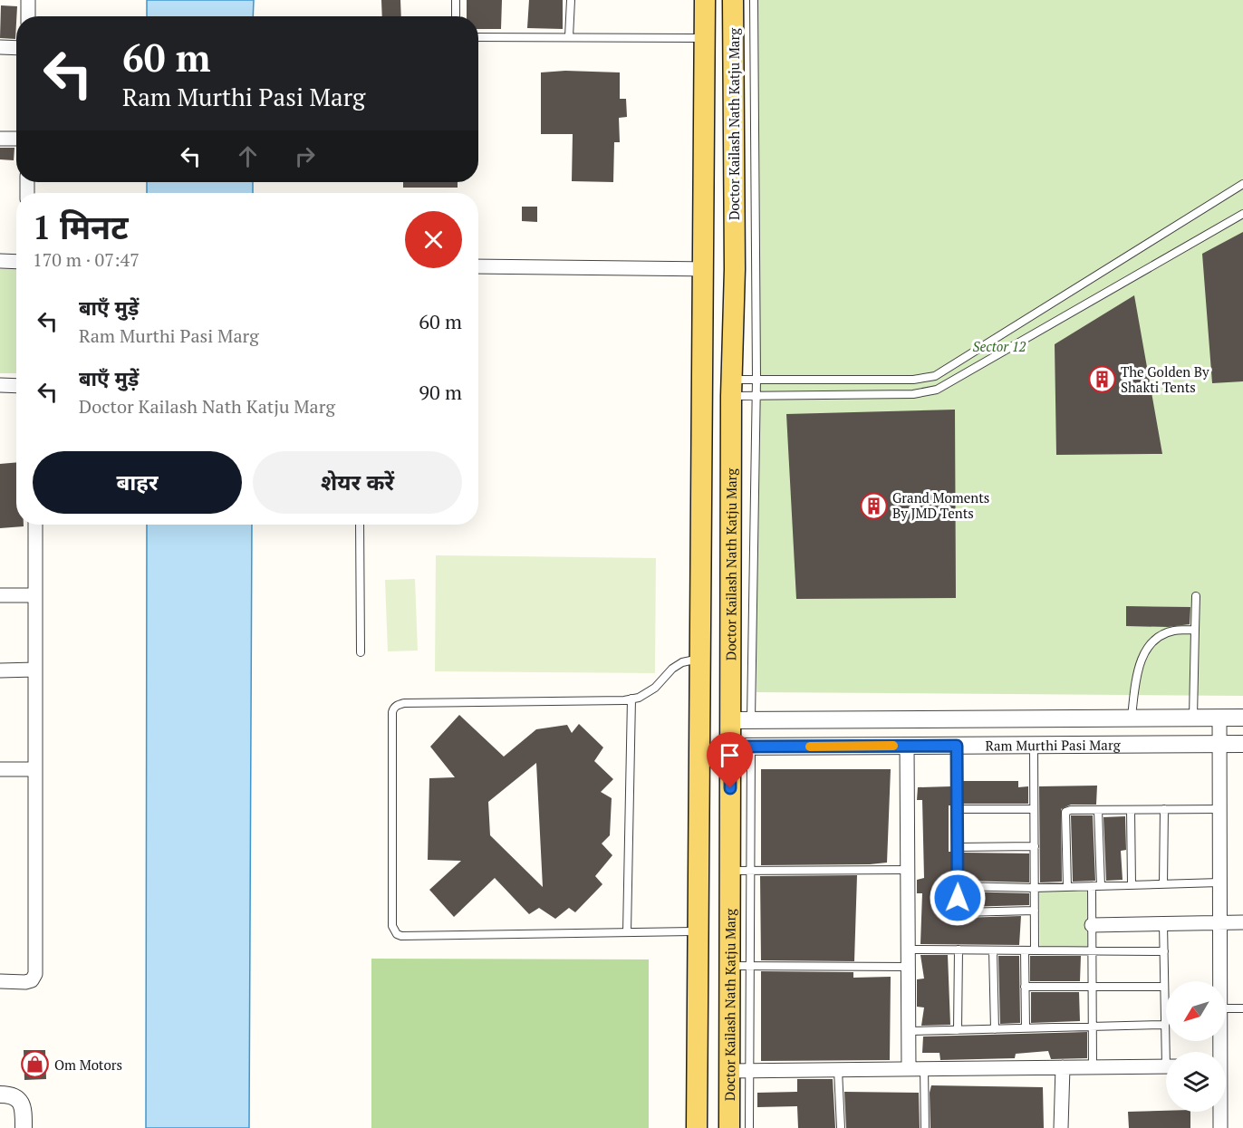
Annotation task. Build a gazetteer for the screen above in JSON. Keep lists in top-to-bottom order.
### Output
{
  "streets": {
    "main road": ["Doctor Kailash Nath Katju Marg"],
    "street": ["Ram Murthi Pasi Marg"]
  },
  "crossings": [
    ["Doctor Kailash Nath Katju Marg", "Ram Murthi Pasi Marg"]
  ],
  "parks": ["Sector 12"],
  "places": {
    "building": ["The Golden By Shakti Tents", "Grand Moments By JMD Tents"],
    "shop": ["Om Motors"]
  },
  "north": "bottom left",
  "page": {
    "turn": ["60 m", "Ram Murthi Pasi Marg"],
    "heading": ["1 मिनट", "170 m · 07:47"],
    "list": [
      {
        "name": "बाएँ मुड़ें",
        "note": "Ram Murthi Pasi Marg",
        "value": "60 m"
      },
      {
        "name": "बाएँ मुड़ें",
        "note": "Doctor Kailash Nath Katju Marg",
        "value": "90 m"
      }
    ],
    "buttons": ["बाहर", "शेयर करें"]
  }
}
